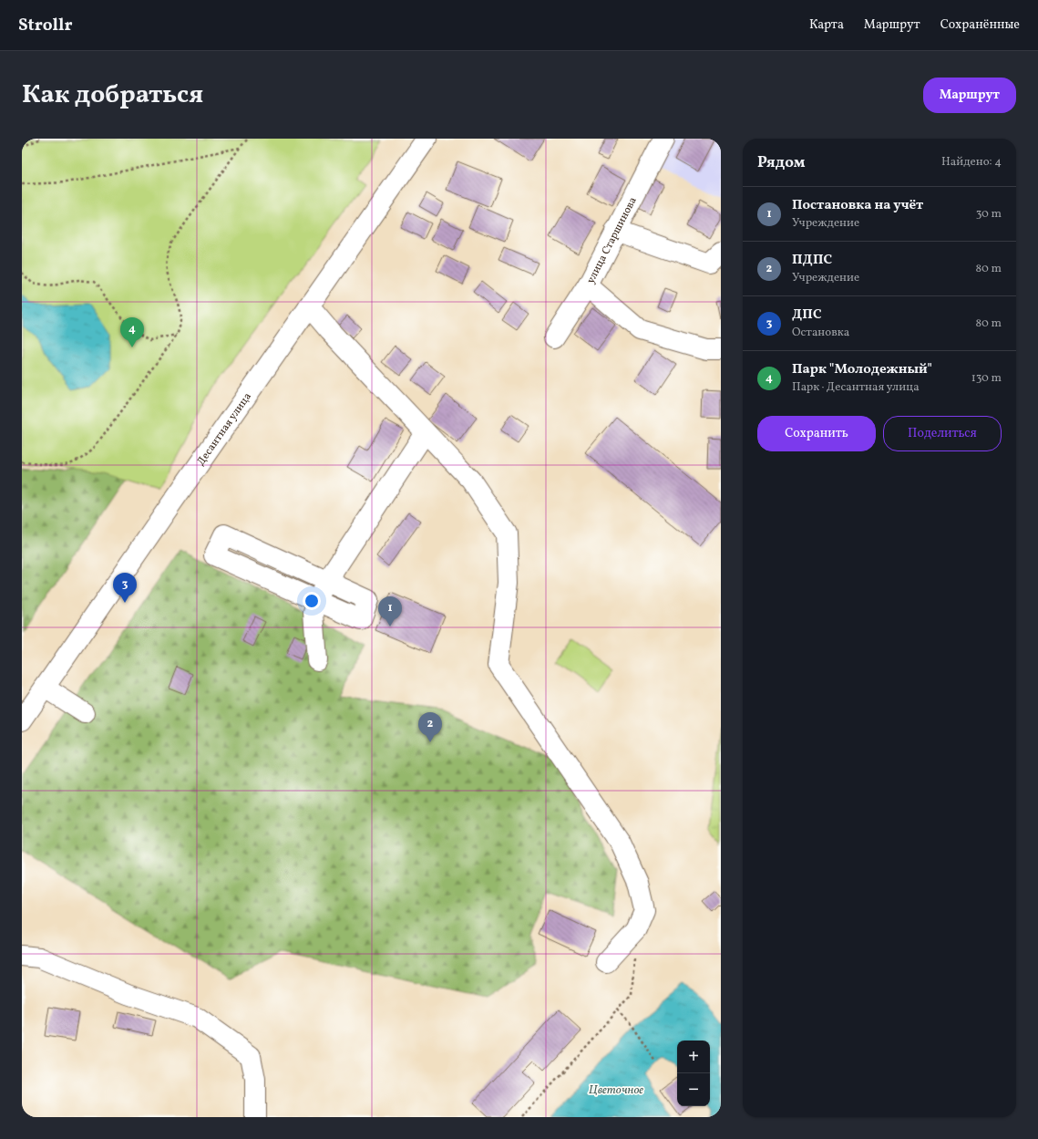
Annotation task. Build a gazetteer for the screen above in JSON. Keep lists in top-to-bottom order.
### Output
{
  "streets": {
    "street": ["улица Старшинова", "Десантная улица"]
  },
  "water": ["Цветочное"],
  "page": {
    "header": "Strollr",
    "nav": ["Карта", "Маршрут", "Сохранённые"],
    "title": "Как добраться",
    "buttons": [
      "Маршрут",
      ["Сохранить", "Поделиться"]
    ],
    "heading": ["Рядом", "Найдено: 4"],
    "list": [
      {
        "mark": "1",
        "name": "Постановка на учёт",
        "note": "Учреждение",
        "value": "30 m"
      },
      {
        "mark": "2",
        "name": "ПДПС",
        "note": "Учреждение",
        "value": "80 m"
      },
      {
        "mark": "3",
        "name": "ДПС",
        "note": "Остановка",
        "value": "80 m"
      },
      {
        "mark": "4",
        "name": "Парк \"Молодежный\"",
        "note": "Парк · Десантная улица",
        "value": "130 m"
      }
    ],
    "pins": [
      "4",
      "3",
      "1",
      "2"
    ],
    "map_buttons": ["+", "−"]
  }
}
